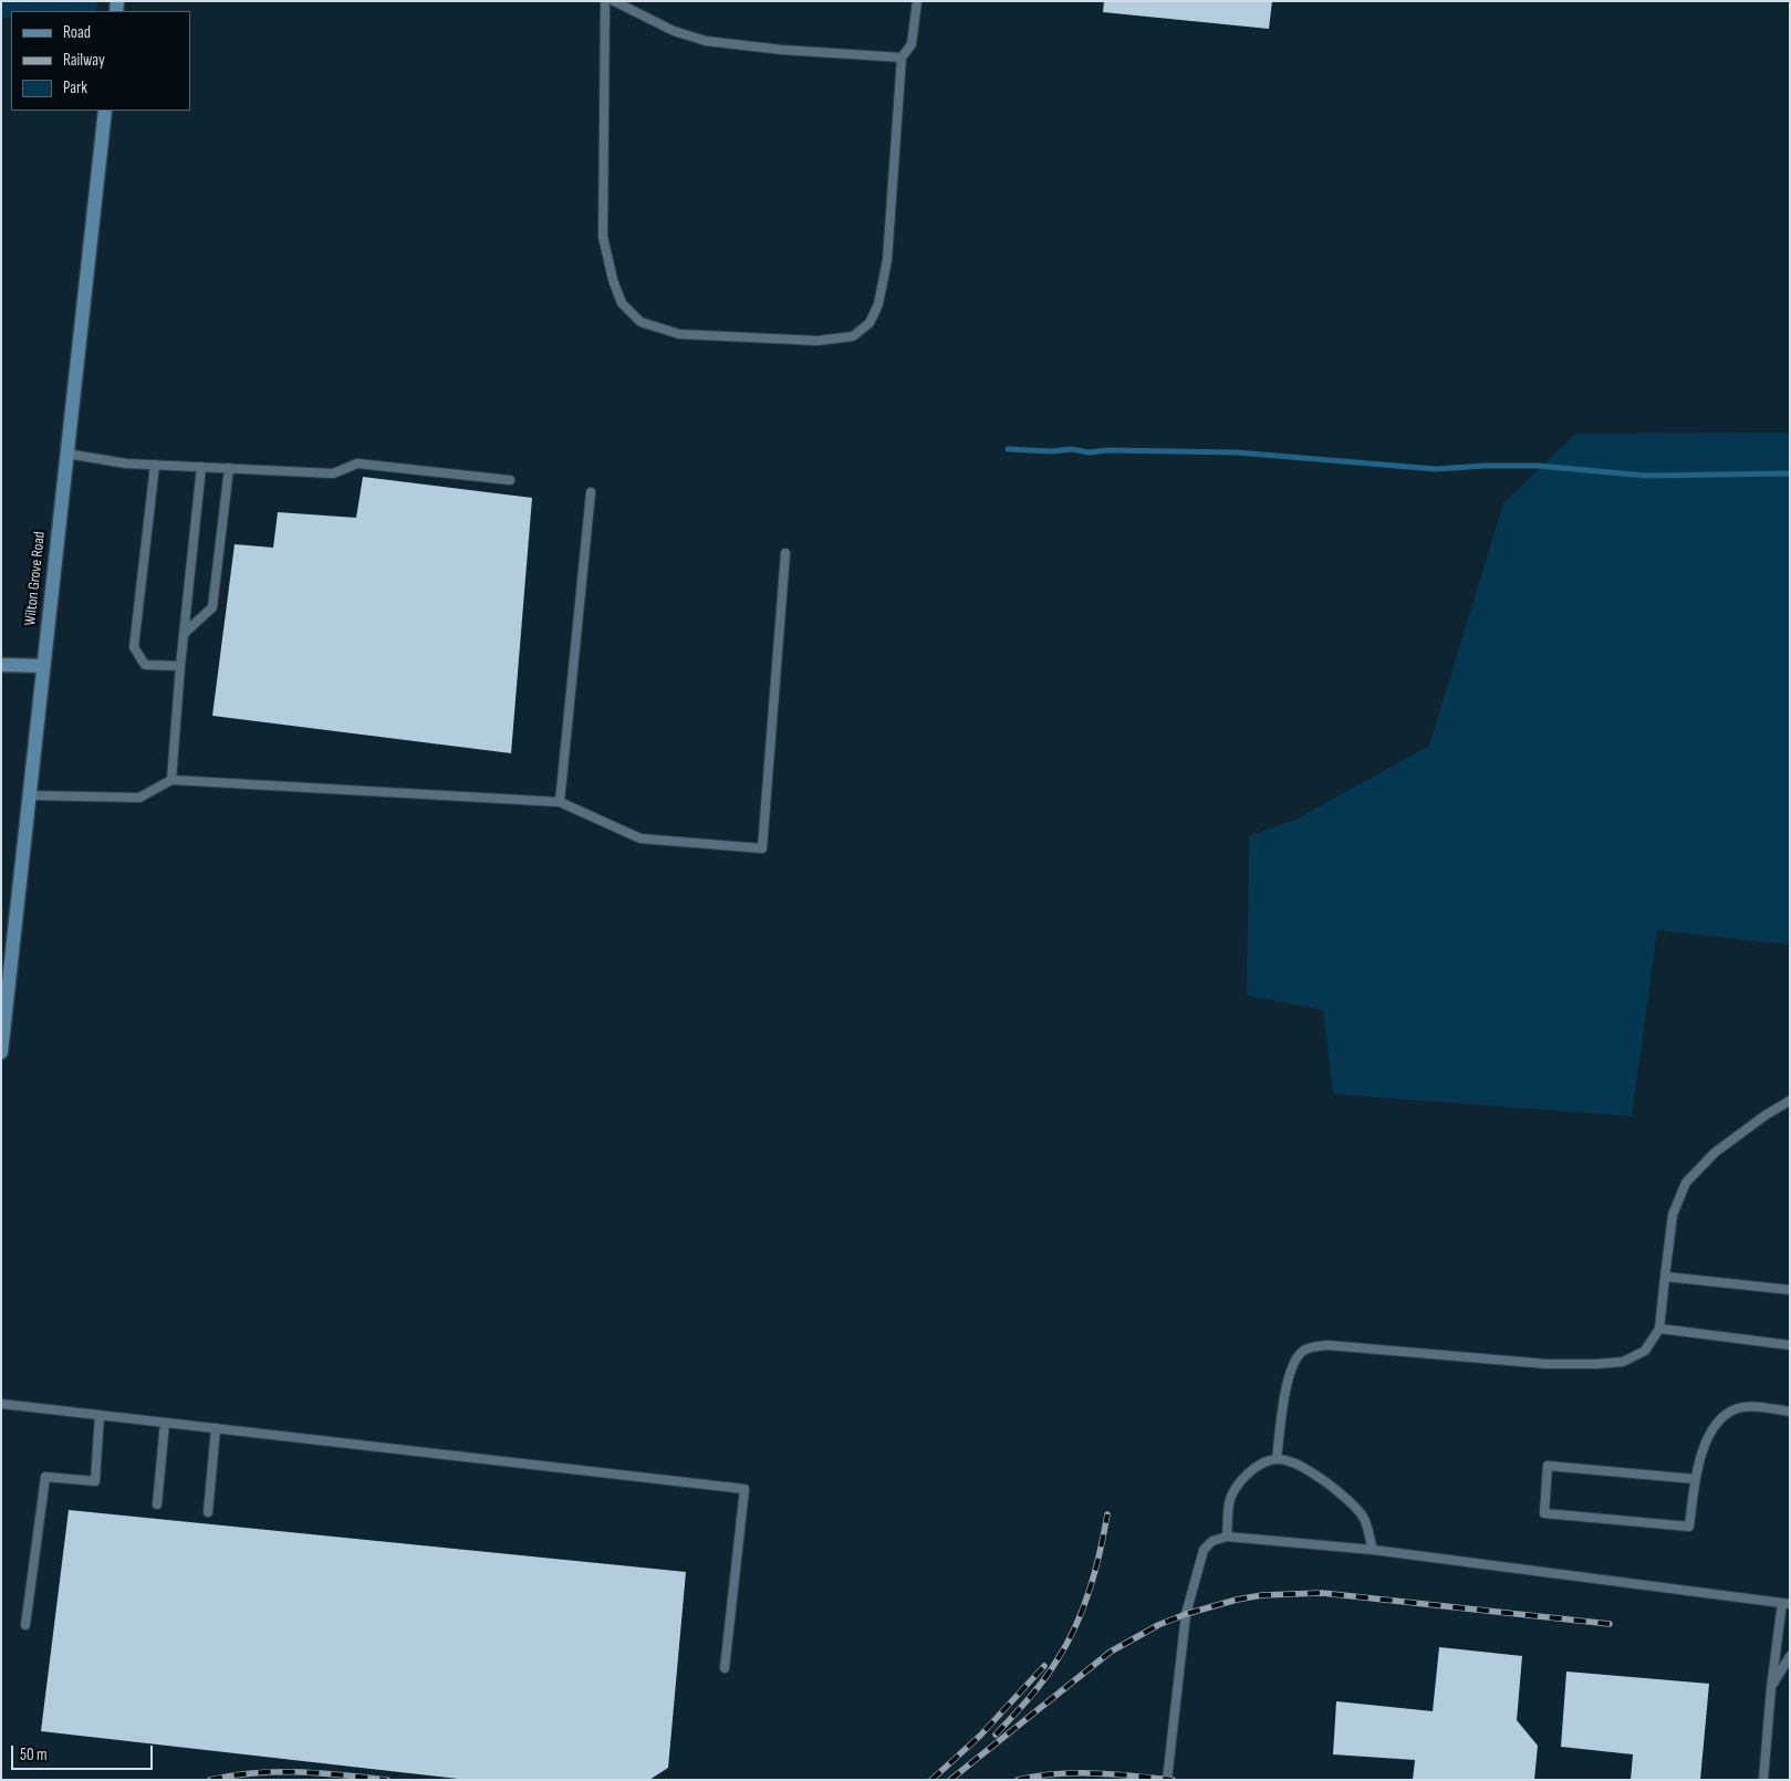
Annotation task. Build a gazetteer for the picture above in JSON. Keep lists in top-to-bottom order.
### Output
{
  "streets": {
    "main road": ["Wilton Grove Road"]
  },
  "legend": ["Road", "Railway", "Park"],
  "scale_bar": "50 m"
}
